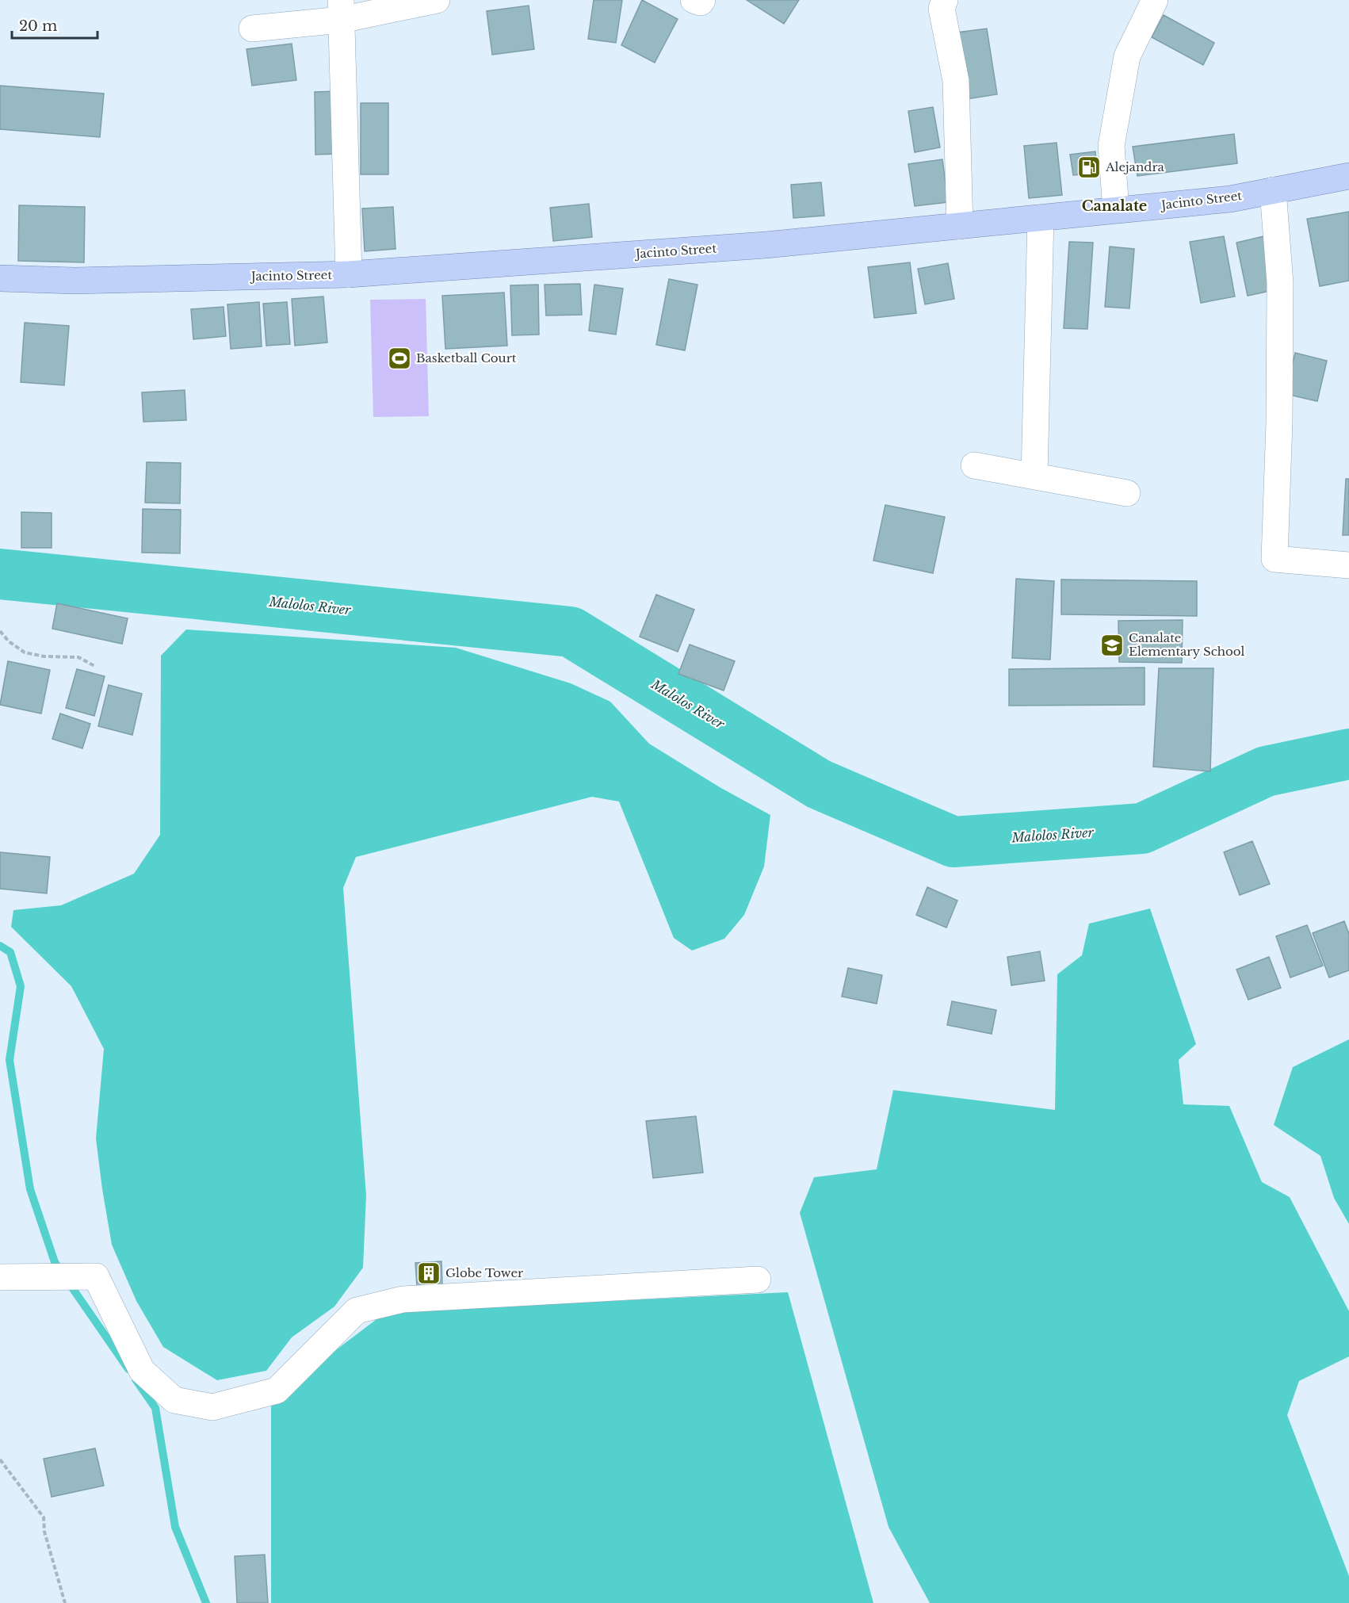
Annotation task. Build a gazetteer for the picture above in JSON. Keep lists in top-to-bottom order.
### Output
{
  "streets": {
    "main road": ["Jacinto Street"]
  },
  "districts": ["Canalate"],
  "water": ["Malolos River"],
  "places": {
    "fuel station": ["Alejandra"],
    "sports": ["Basketball Court"],
    "school or university": ["Canalate Elementary School"],
    "building": ["Globe Tower"]
  },
  "scale_bar": "20 m"
}
